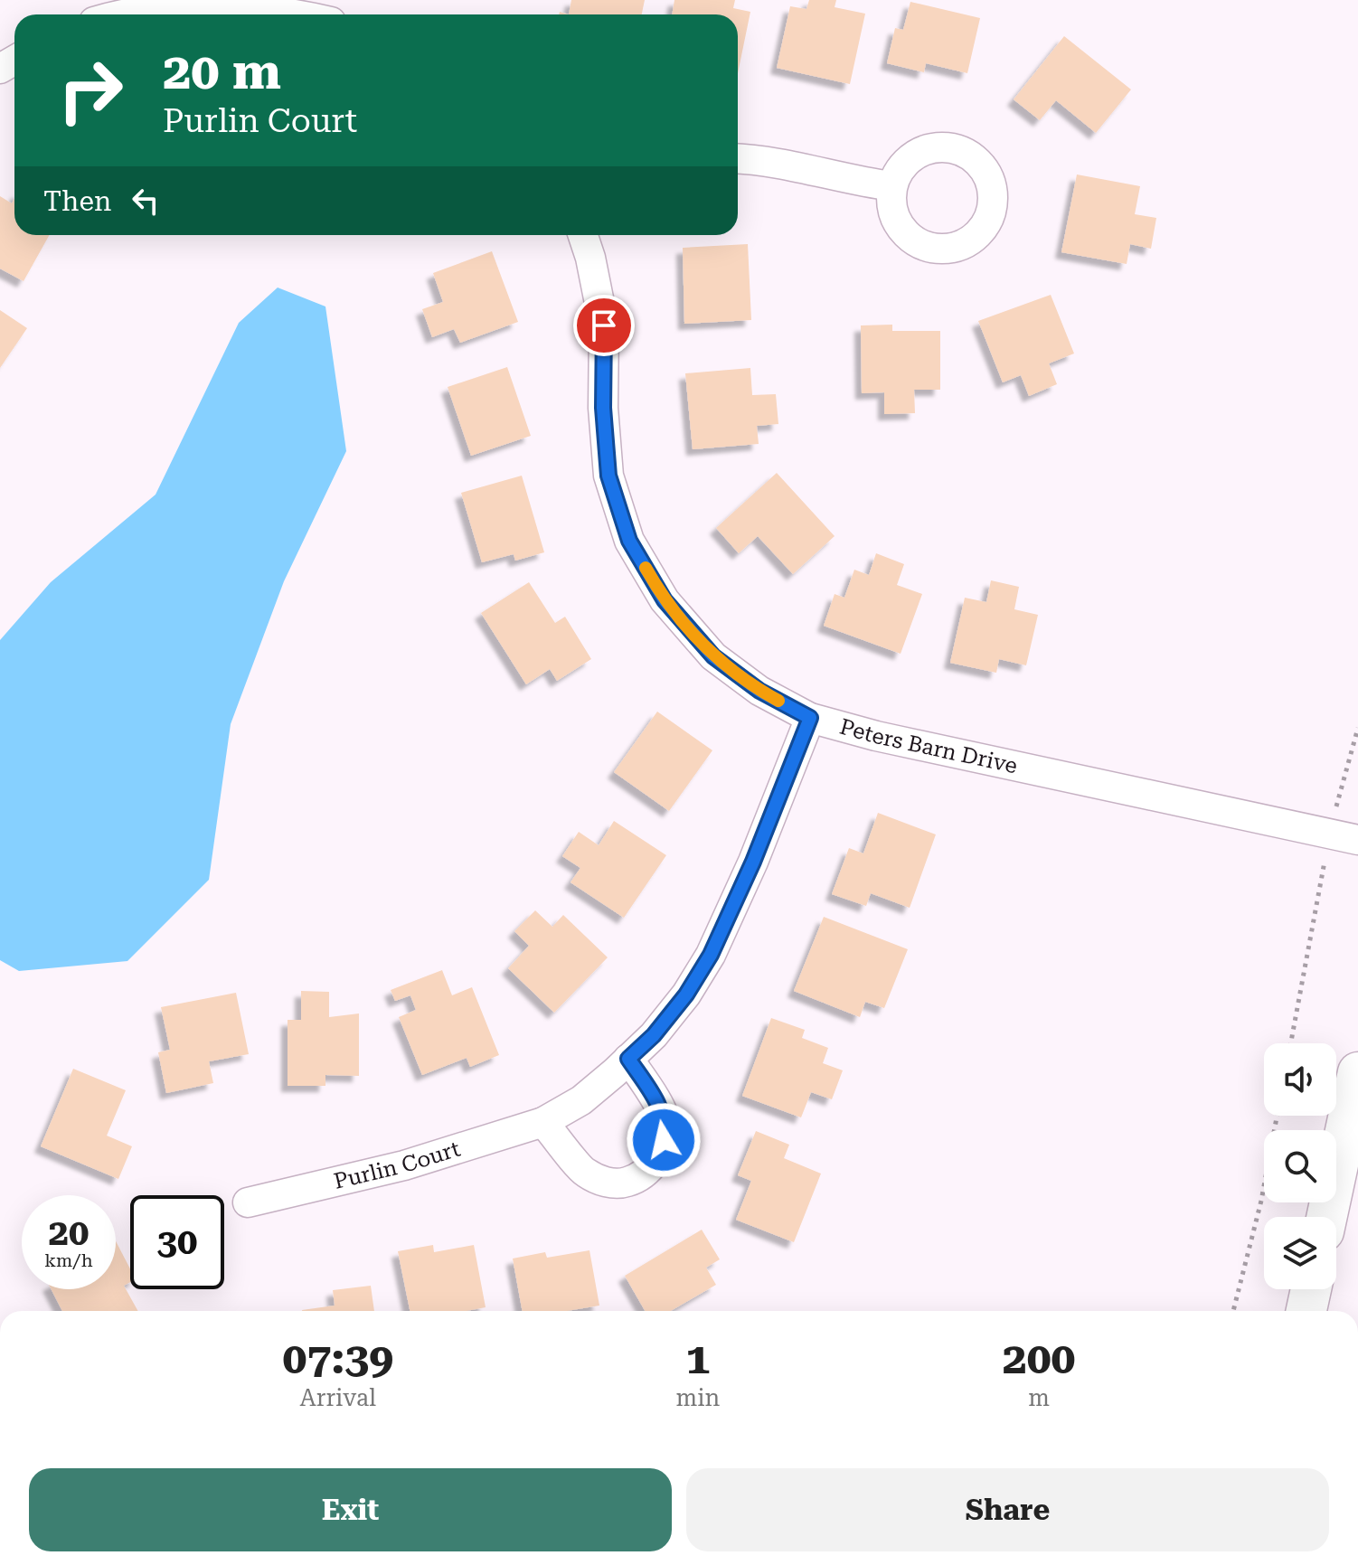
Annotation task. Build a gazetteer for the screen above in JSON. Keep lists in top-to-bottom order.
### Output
{
  "streets": {
    "street": ["Peters Barn Drive", "Purlin Court"]
  },
  "crossings": [
    ["Peters Barn Drive", "Purlin Court"]
  ],
  "page": {
    "turn": ["20 m", "Purlin Court"],
    "then": "Then",
    "speed": "20 km/h",
    "limit": "30",
    "eta": [
      "07:39",
      "Arrival",
      "1",
      "min",
      "200",
      "m"
    ],
    "buttons": ["Exit", "Share"]
  }
}
